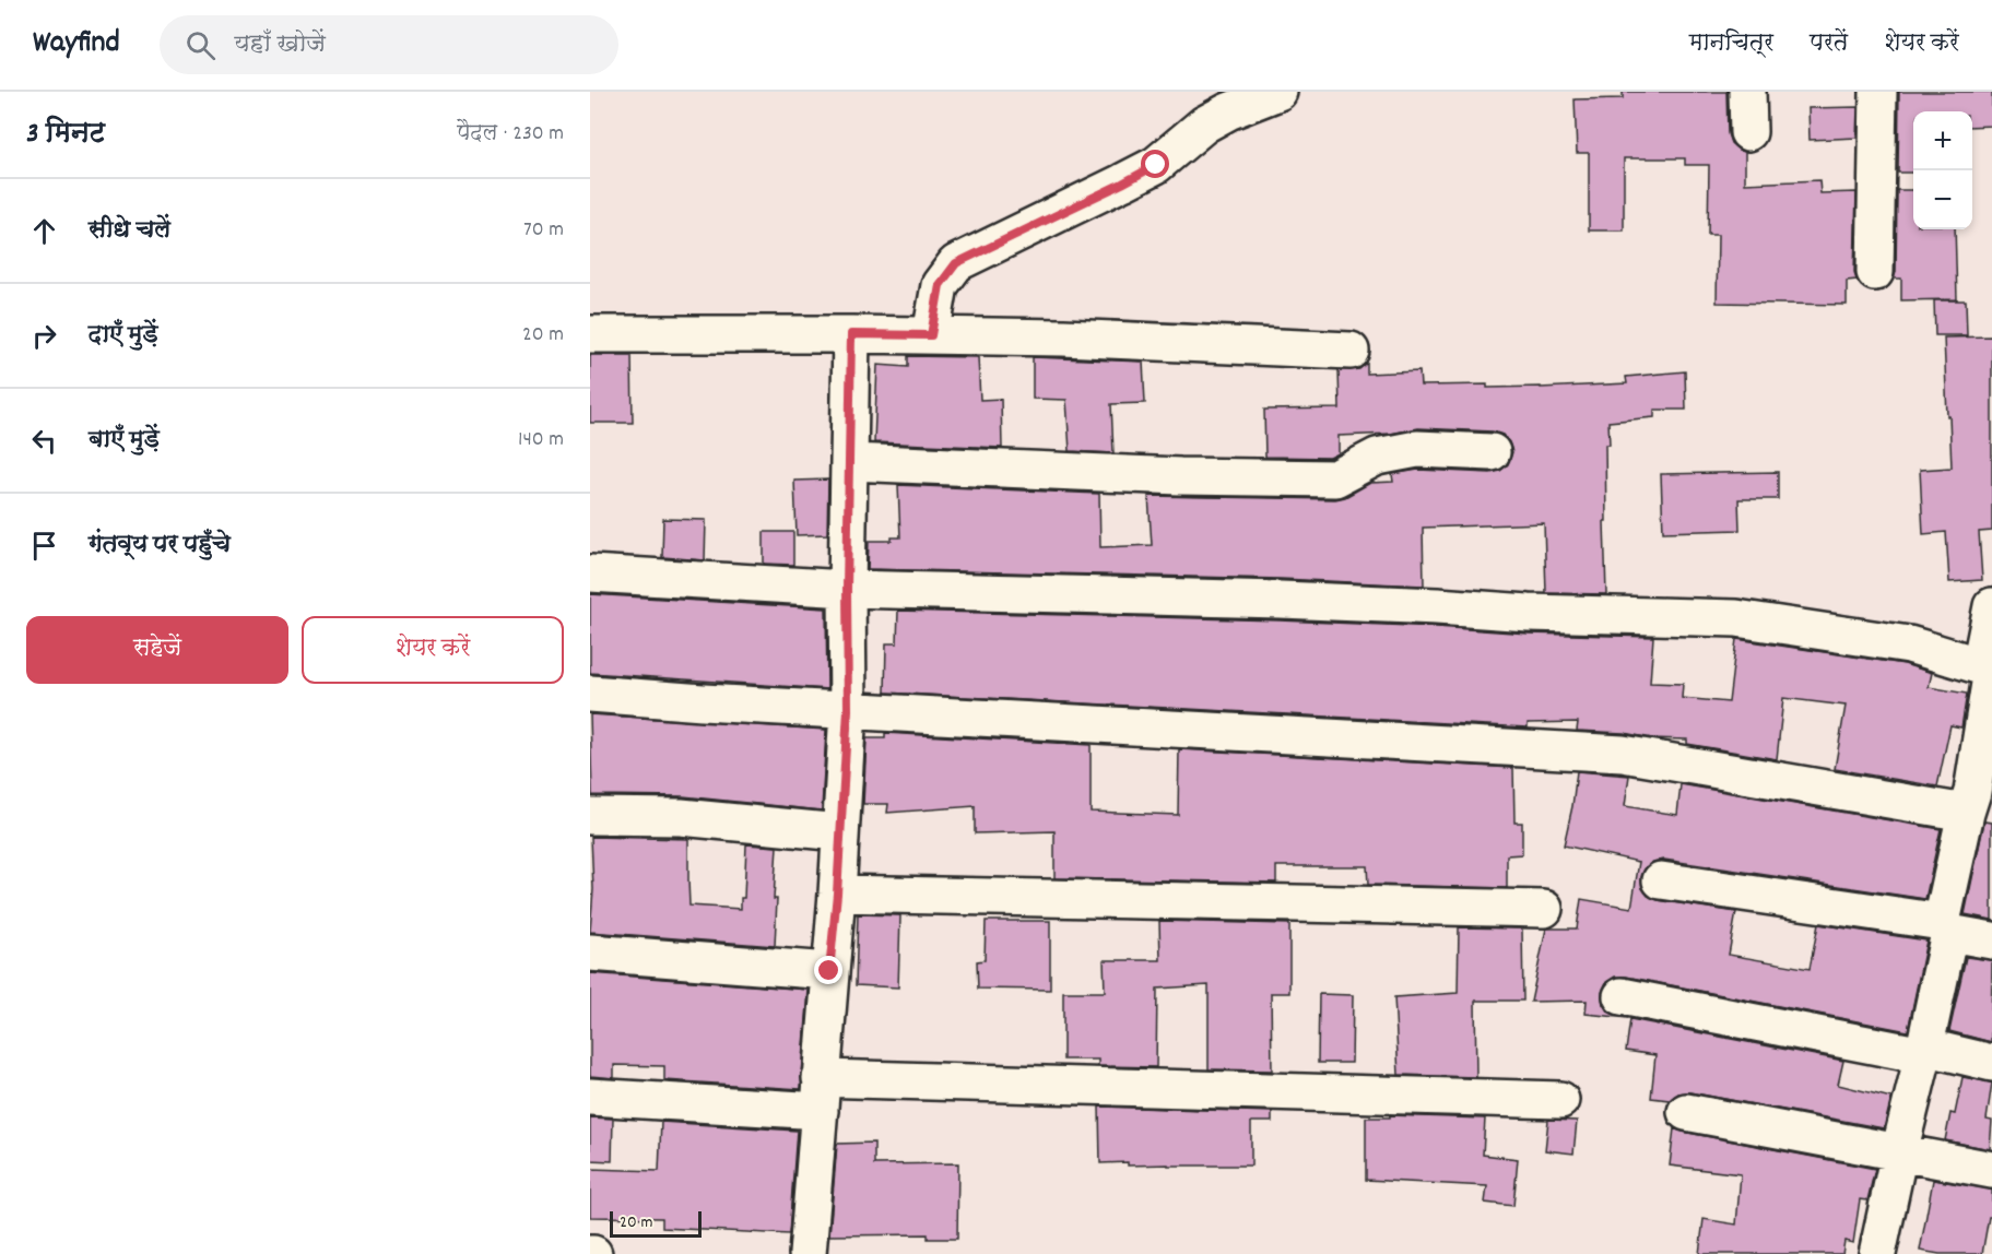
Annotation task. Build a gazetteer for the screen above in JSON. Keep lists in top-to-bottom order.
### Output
{
  "scale_bar": "20 m",
  "page": {
    "header": "Wayfind",
    "search": "यहाँ खोजें",
    "nav": ["मानचित्र", "परतें", "शेयर करें"],
    "heading": ["3 मिनट", "पैदल · 230 m"],
    "map_buttons": ["+", "−"],
    "list": [
      ["सीधे चलें", "70 m"],
      ["दाएँ मुड़ें", "20 m"],
      ["बाएँ मुड़ें", "140 m"],
      "गंतव्य पर पहुँचे"
    ],
    "buttons": ["सहेजें", "शेयर करें"],
    "scale": "20 m"
  }
}
